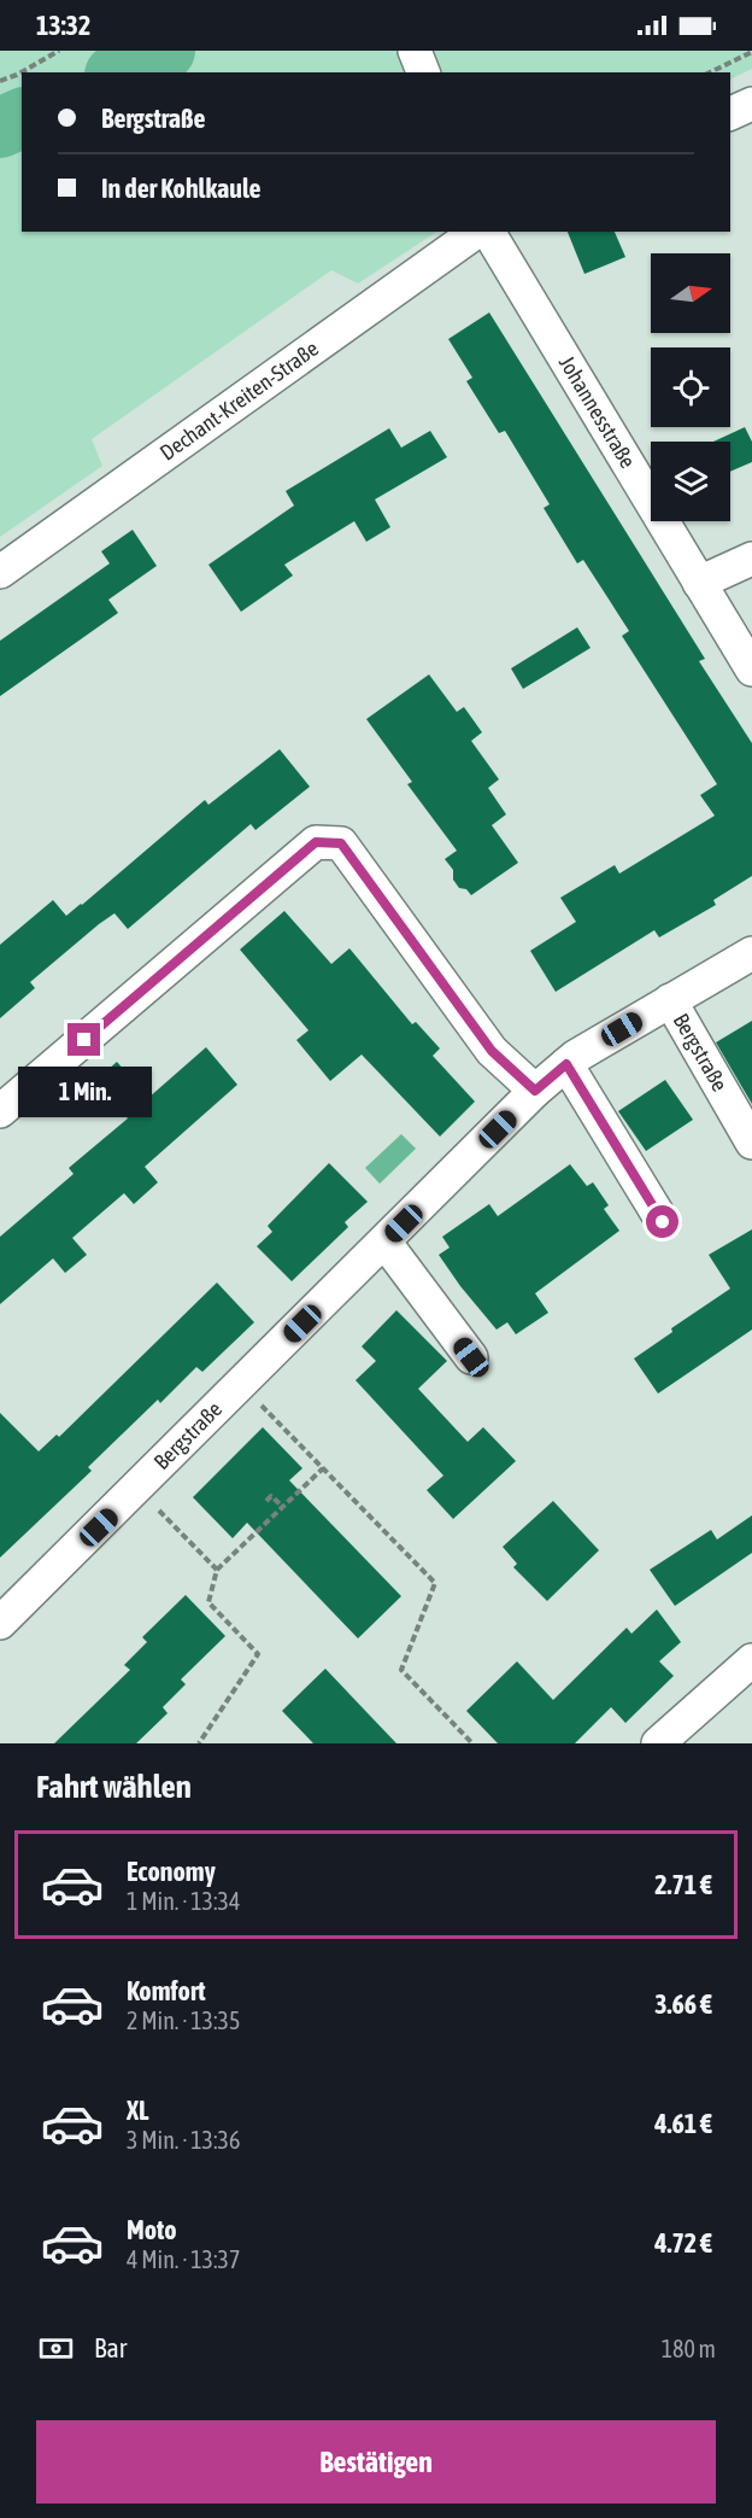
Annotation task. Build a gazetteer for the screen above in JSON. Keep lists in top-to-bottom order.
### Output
{
  "streets": {
    "street": ["Dechant-Kreiten-Straße", "Johannesstraße", "Bergstraße"]
  },
  "north": "right",
  "page": {
    "status": "13:32",
    "banner": ["Bergstraße", "In der Kohlkaule"],
    "bubble": "1 Min.",
    "heading": "Fahrt wählen",
    "list": [
      {
        "name": "Economy",
        "note": "1 Min. · 13:34",
        "value": "2.71 €"
      },
      {
        "name": "Komfort",
        "note": "2 Min. · 13:35",
        "value": "3.66 €"
      },
      {
        "name": "XL",
        "note": "3 Min. · 13:36",
        "value": "4.61 €"
      },
      {
        "name": "Moto",
        "note": "4 Min. · 13:37",
        "value": "4.72 €"
      }
    ],
    "pay": ["Bar", "180 m"],
    "buttons": "Bestätigen"
  }
}
